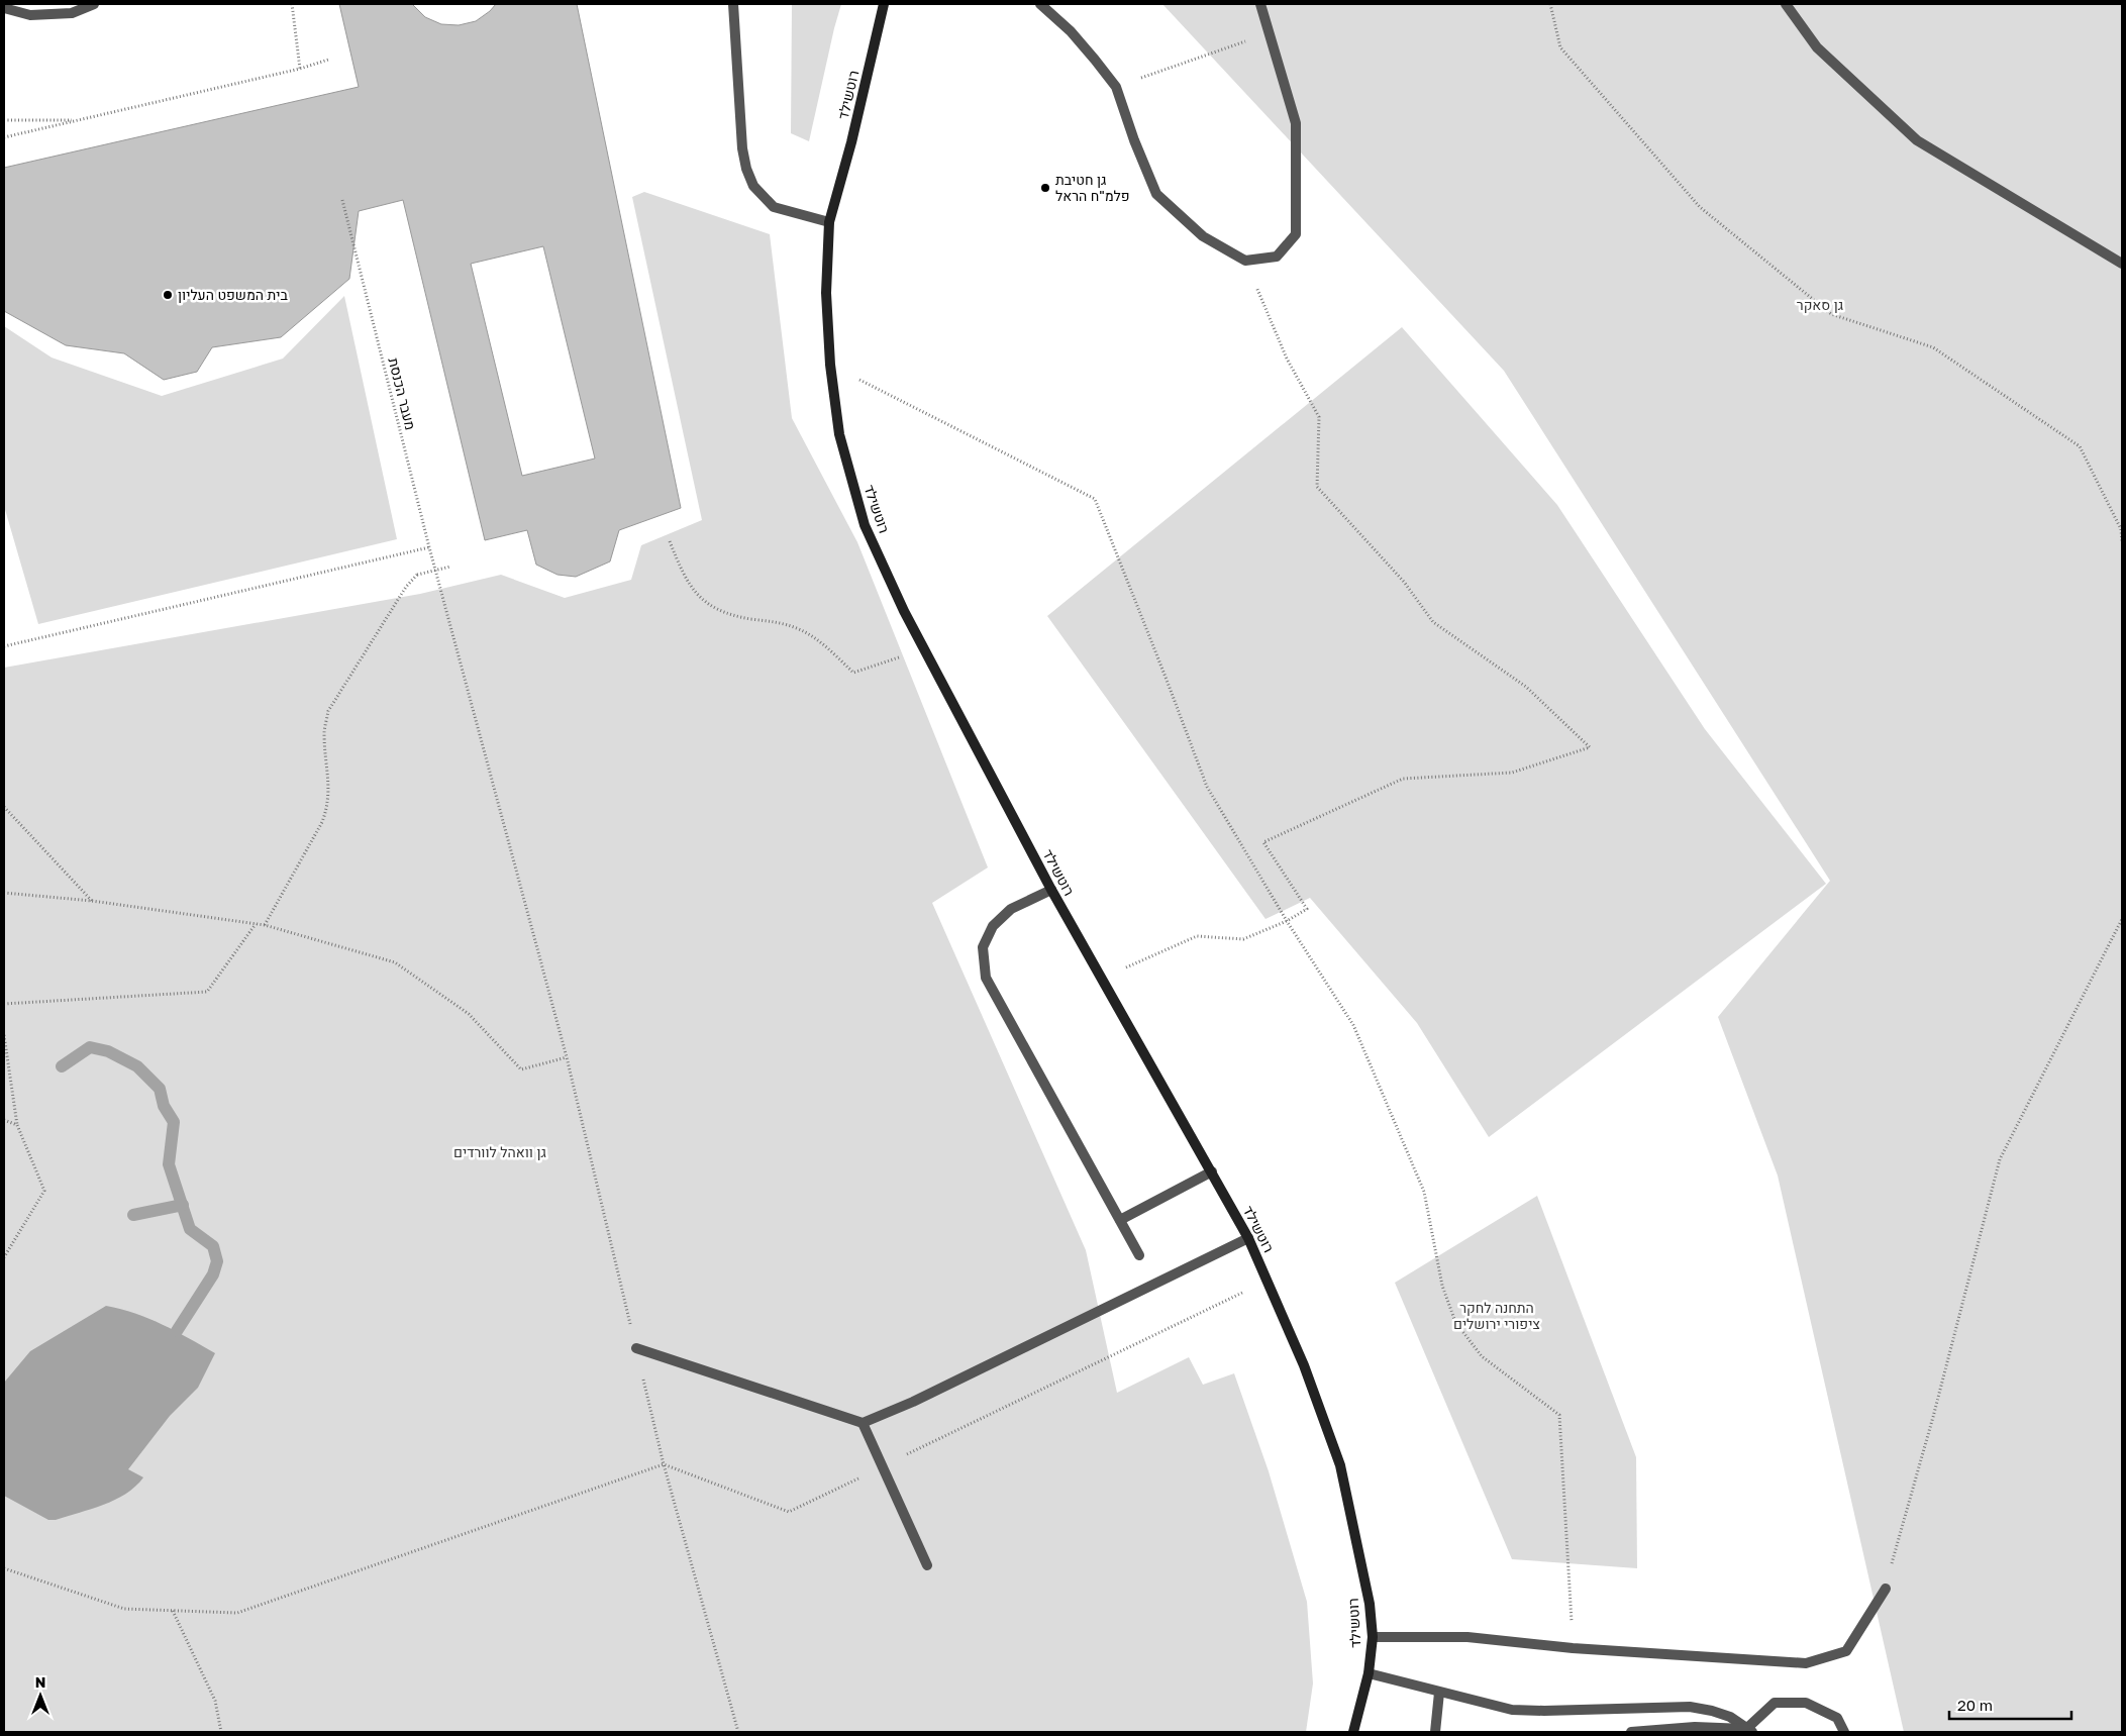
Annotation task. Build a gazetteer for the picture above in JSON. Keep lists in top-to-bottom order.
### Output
{
  "streets": {
    "street": ["רוטשילד"],
    "path": ["מעבר הכנסת"]
  },
  "parks": ["גן סאקר", "גן וואהל לוורדים", "התחנה לחקר ציפורי ירושלים"],
  "places": ["גן חטיבת פלמ\"ח הראל", "בית המשפט העליון"],
  "scale_bar": "20 m",
  "north": "top"
}
